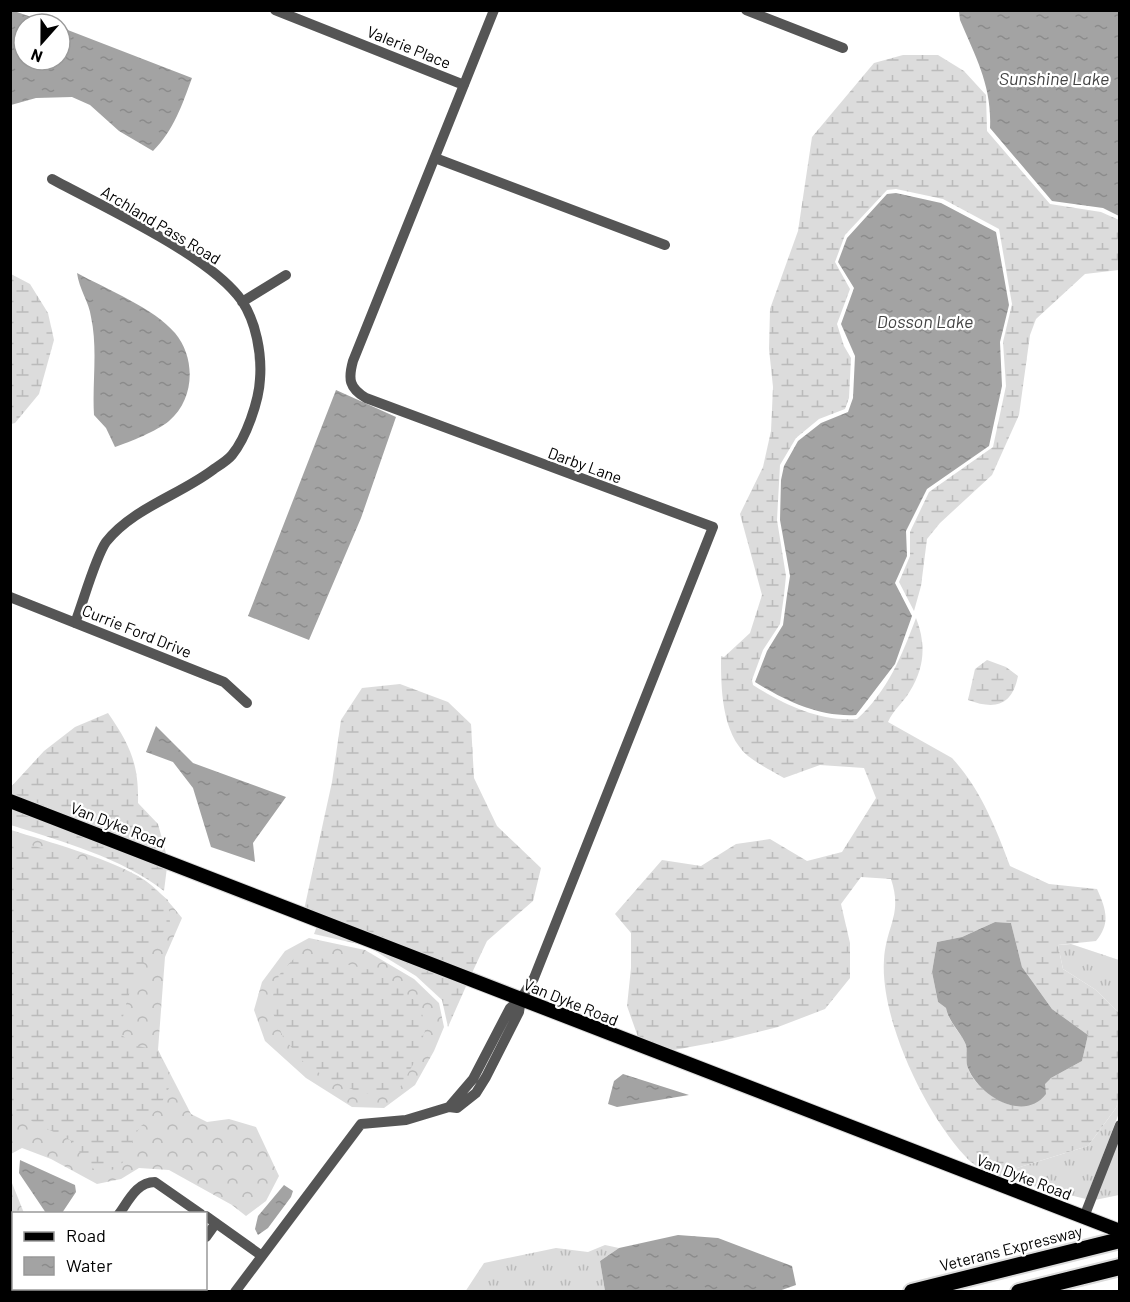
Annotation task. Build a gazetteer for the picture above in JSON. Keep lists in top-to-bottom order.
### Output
{
  "streets": {
    "highway": ["Veterans Expressway"],
    "main road": ["Van Dyke Road"],
    "street": [
      "Valerie Place",
      "Archland Pass Road",
      "Darby Lane",
      "Currie Ford Drive"
    ]
  },
  "crossings": [
    ["Valerie Place", "Darby Lane"],
    ["Archland Pass Road", "Currie Ford Drive"],
    ["Darby Lane", "Van Dyke Road"]
  ],
  "water": ["Sunshine Lake", "Dosson Lake"],
  "legend": ["Road", "Water"],
  "north": "bottom"
}
